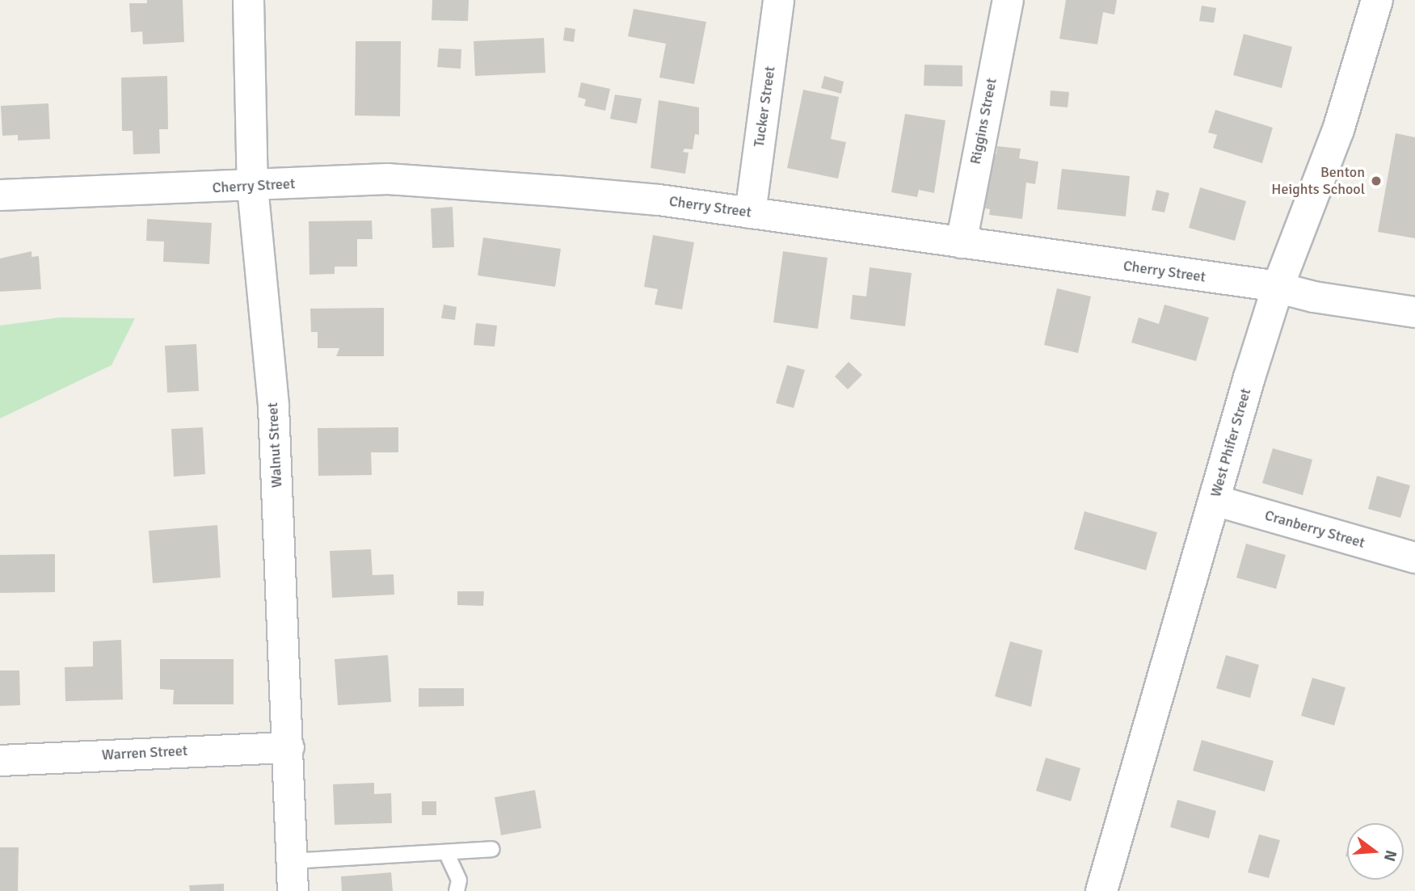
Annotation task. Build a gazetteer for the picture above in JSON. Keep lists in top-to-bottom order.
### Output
{
  "streets": {
    "street": [
      "Tucker Street",
      "Riggins Street",
      "Cherry Street",
      "West Phifer Street",
      "Walnut Street",
      "Cranberry Street",
      "Warren Street"
    ]
  },
  "crossings": [
    ["Tucker Street", "Cherry Street"],
    ["Riggins Street", "Cherry Street"],
    ["Cherry Street", "West Phifer Street"],
    ["Cherry Street", "Walnut Street"],
    ["West Phifer Street", "Cranberry Street"],
    ["Walnut Street", "Warren Street"]
  ],
  "places": ["Benton Heights School"],
  "north": "right"
}
